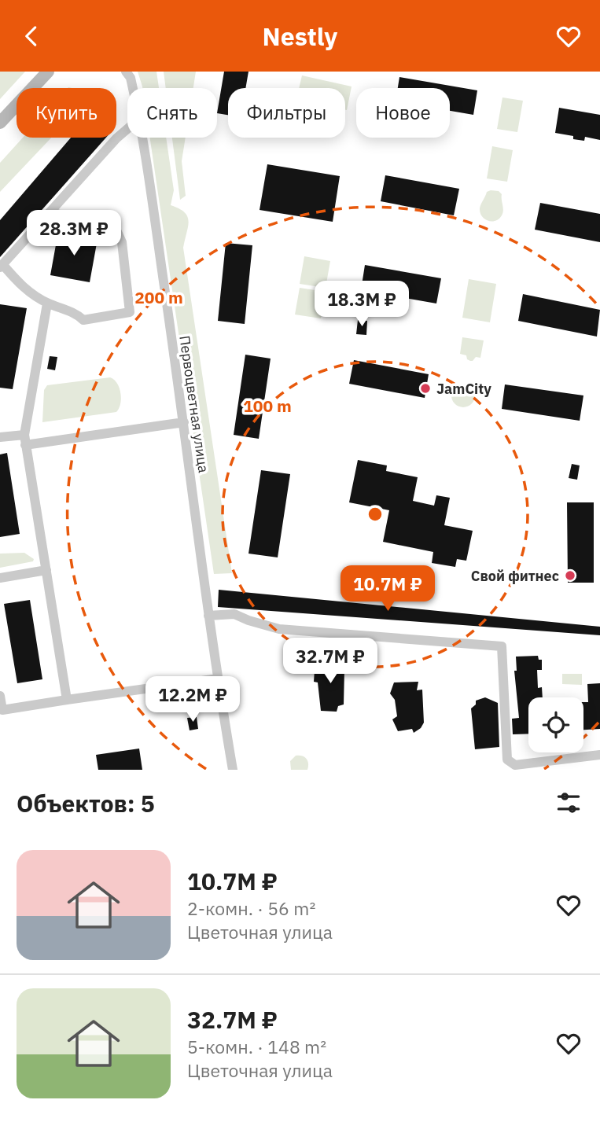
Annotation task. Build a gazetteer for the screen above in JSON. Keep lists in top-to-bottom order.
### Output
{
  "streets": {
    "street": ["Первоцветная улица"]
  },
  "places": ["JamCity", "Свой фитнес"],
  "page": {
    "header": "Nestly",
    "chip": [
      "Купить",
      "Снять",
      "Фильтры",
      "Новое"
    ],
    "price": [
      "28.3M ₽",
      "18.3M ₽",
      "10.7M ₽",
      "32.7M ₽",
      "12.2M ₽"
    ],
    "heading": "Объектов: 5",
    "list": [
      {
        "name": "10.7M ₽",
        "note": "2-комн. · 56 m² · Цветочная улица"
      },
      {
        "name": "32.7M ₽",
        "note": "5-комн. · 148 m² · Цветочная улица"
      }
    ]
  },
  "rings": ["200 m", "100 m"]
}
